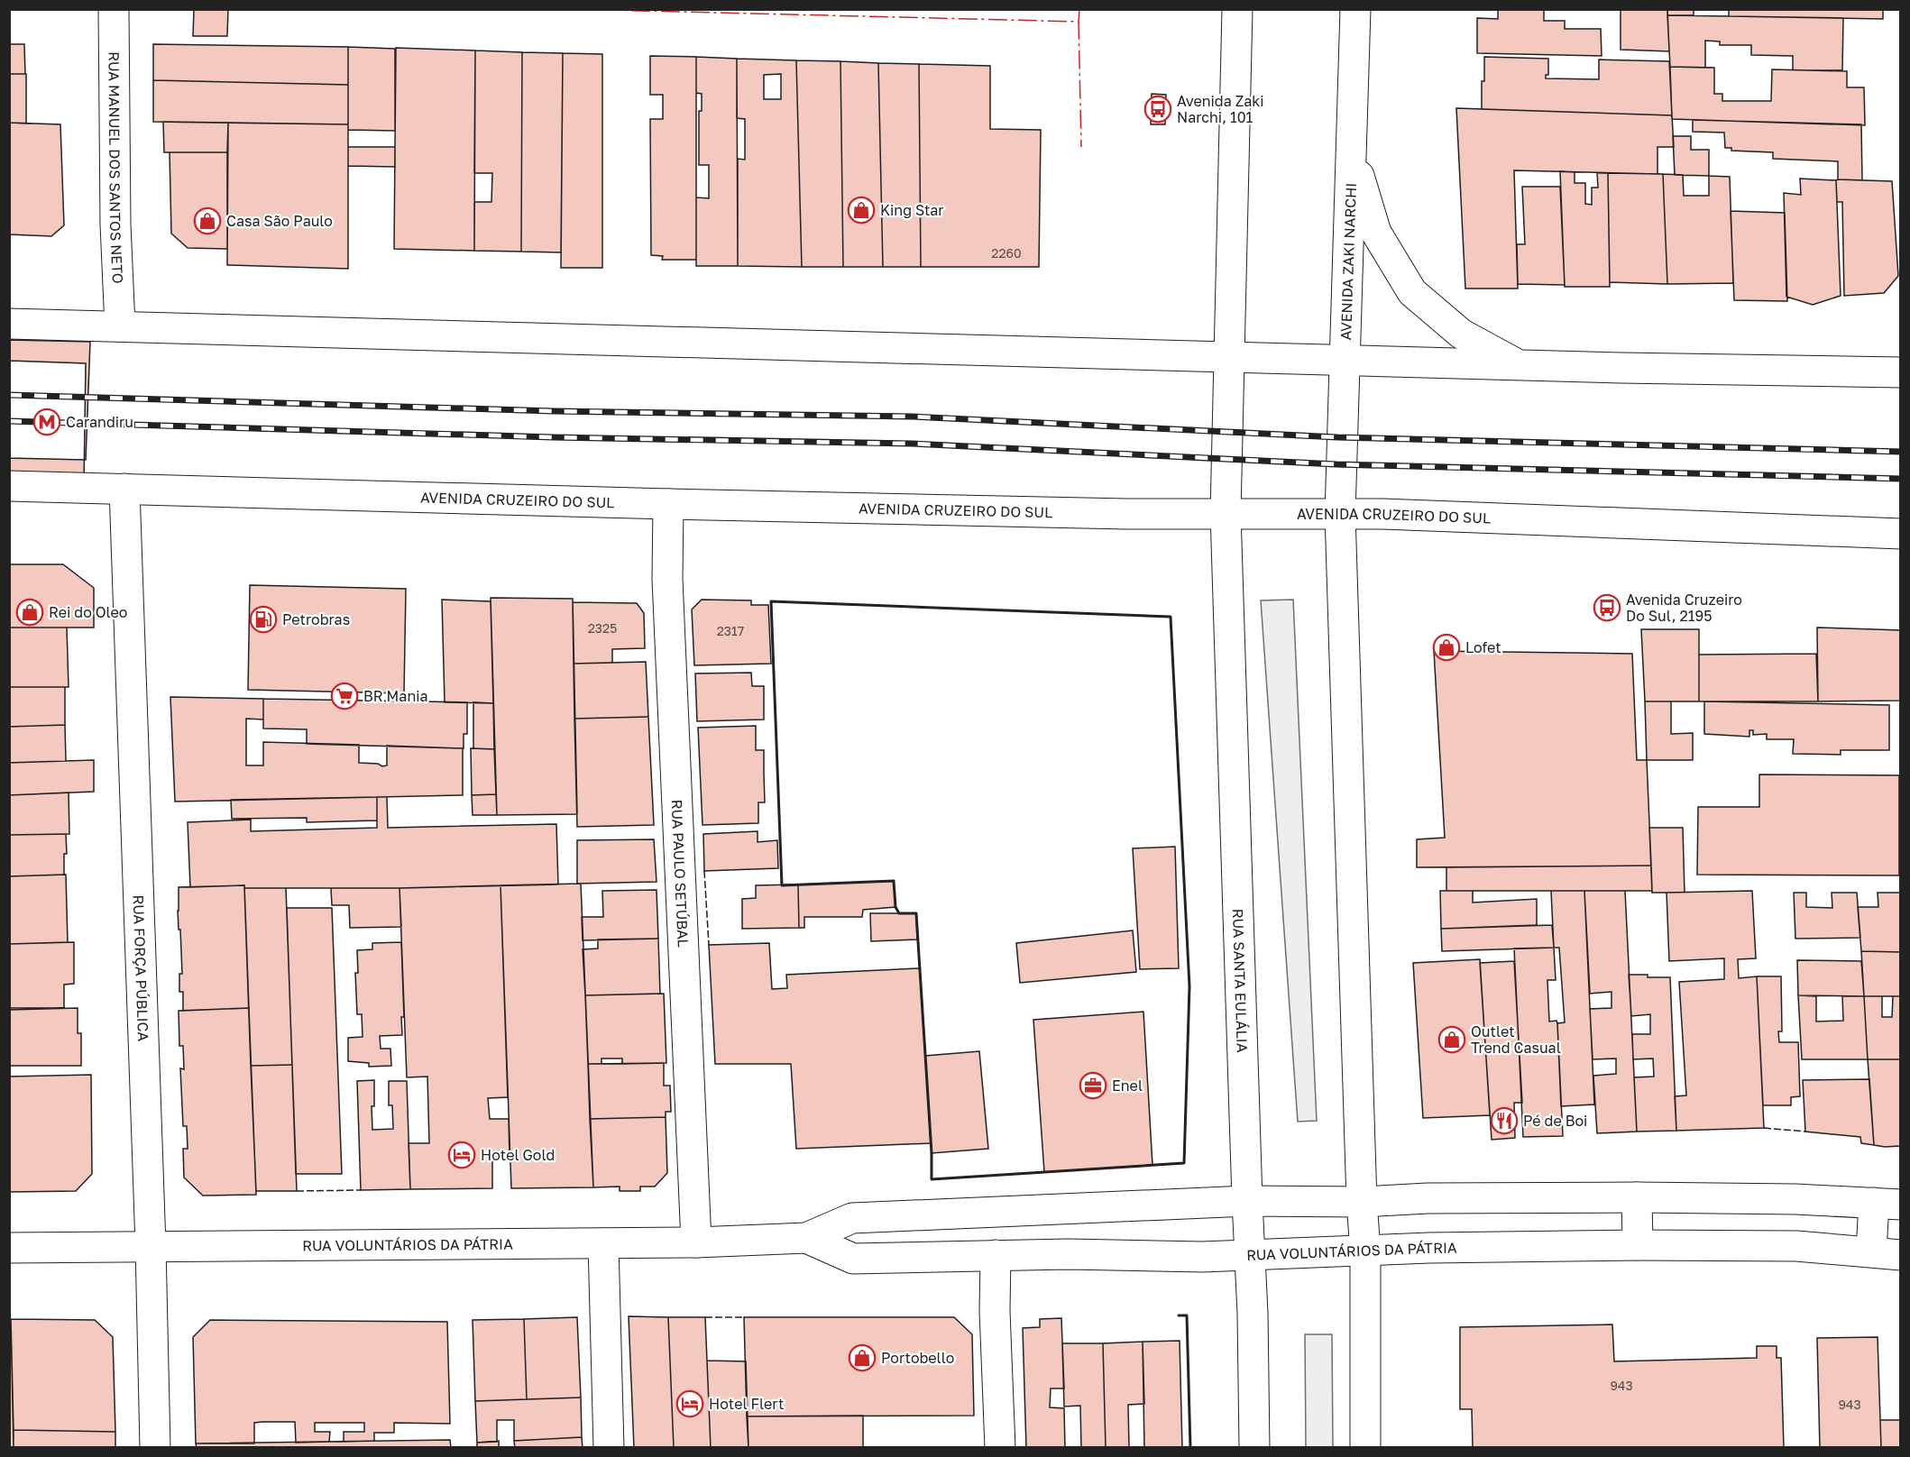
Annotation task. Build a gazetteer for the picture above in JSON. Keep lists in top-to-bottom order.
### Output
{
  "streets": {
    "main road": [
      "RUA MANUEL DOS SANTOS NETO",
      "AVENIDA ZAKI NARCHI",
      "AVENIDA CRUZEIRO DO SUL",
      "RUA PAULO SETÚBAL",
      "RUA FORÇA PÚBLICA",
      "RUA SANTA EULÁLIA",
      "RUA VOLUNTÁRIOS DA PÁTRIA"
    ]
  },
  "crossings": [
    ["AVENIDA ZAKI NARCHI", "AVENIDA CRUZEIRO DO SUL"],
    ["AVENIDA CRUZEIRO DO SUL", "RUA PAULO SETÚBAL"],
    ["AVENIDA CRUZEIRO DO SUL", "RUA FORÇA PÚBLICA"],
    ["AVENIDA CRUZEIRO DO SUL", "RUA SANTA EULÁLIA"],
    ["RUA PAULO SETÚBAL", "RUA VOLUNTÁRIOS DA PÁTRIA"],
    ["RUA FORÇA PÚBLICA", "RUA VOLUNTÁRIOS DA PÁTRIA"],
    ["RUA SANTA EULÁLIA", "RUA VOLUNTÁRIOS DA PÁTRIA"]
  ],
  "places": {
    "bus stop": ["Avenida Zaki Narchi, 101", "Avenida Cruzeiro Do Sul, 2195"],
    "shop": [
      "King Star",
      "Casa São Paulo",
      "Rei do Oleo",
      "Lofet",
      "Outlet Trend Casual",
      "Portobello"
    ],
    "metro station": ["Carandiru"],
    "fuel station": ["Petrobras"],
    "supermarket": ["BR Mania"],
    "office": ["Enel"],
    "restaurant": ["Pé de Boi"],
    "hotel": ["Hotel Gold", "Hotel Flert"]
  },
  "house_numbers": [
    "2260",
    "2325",
    "2317",
    "943",
    "943"
  ]
}
